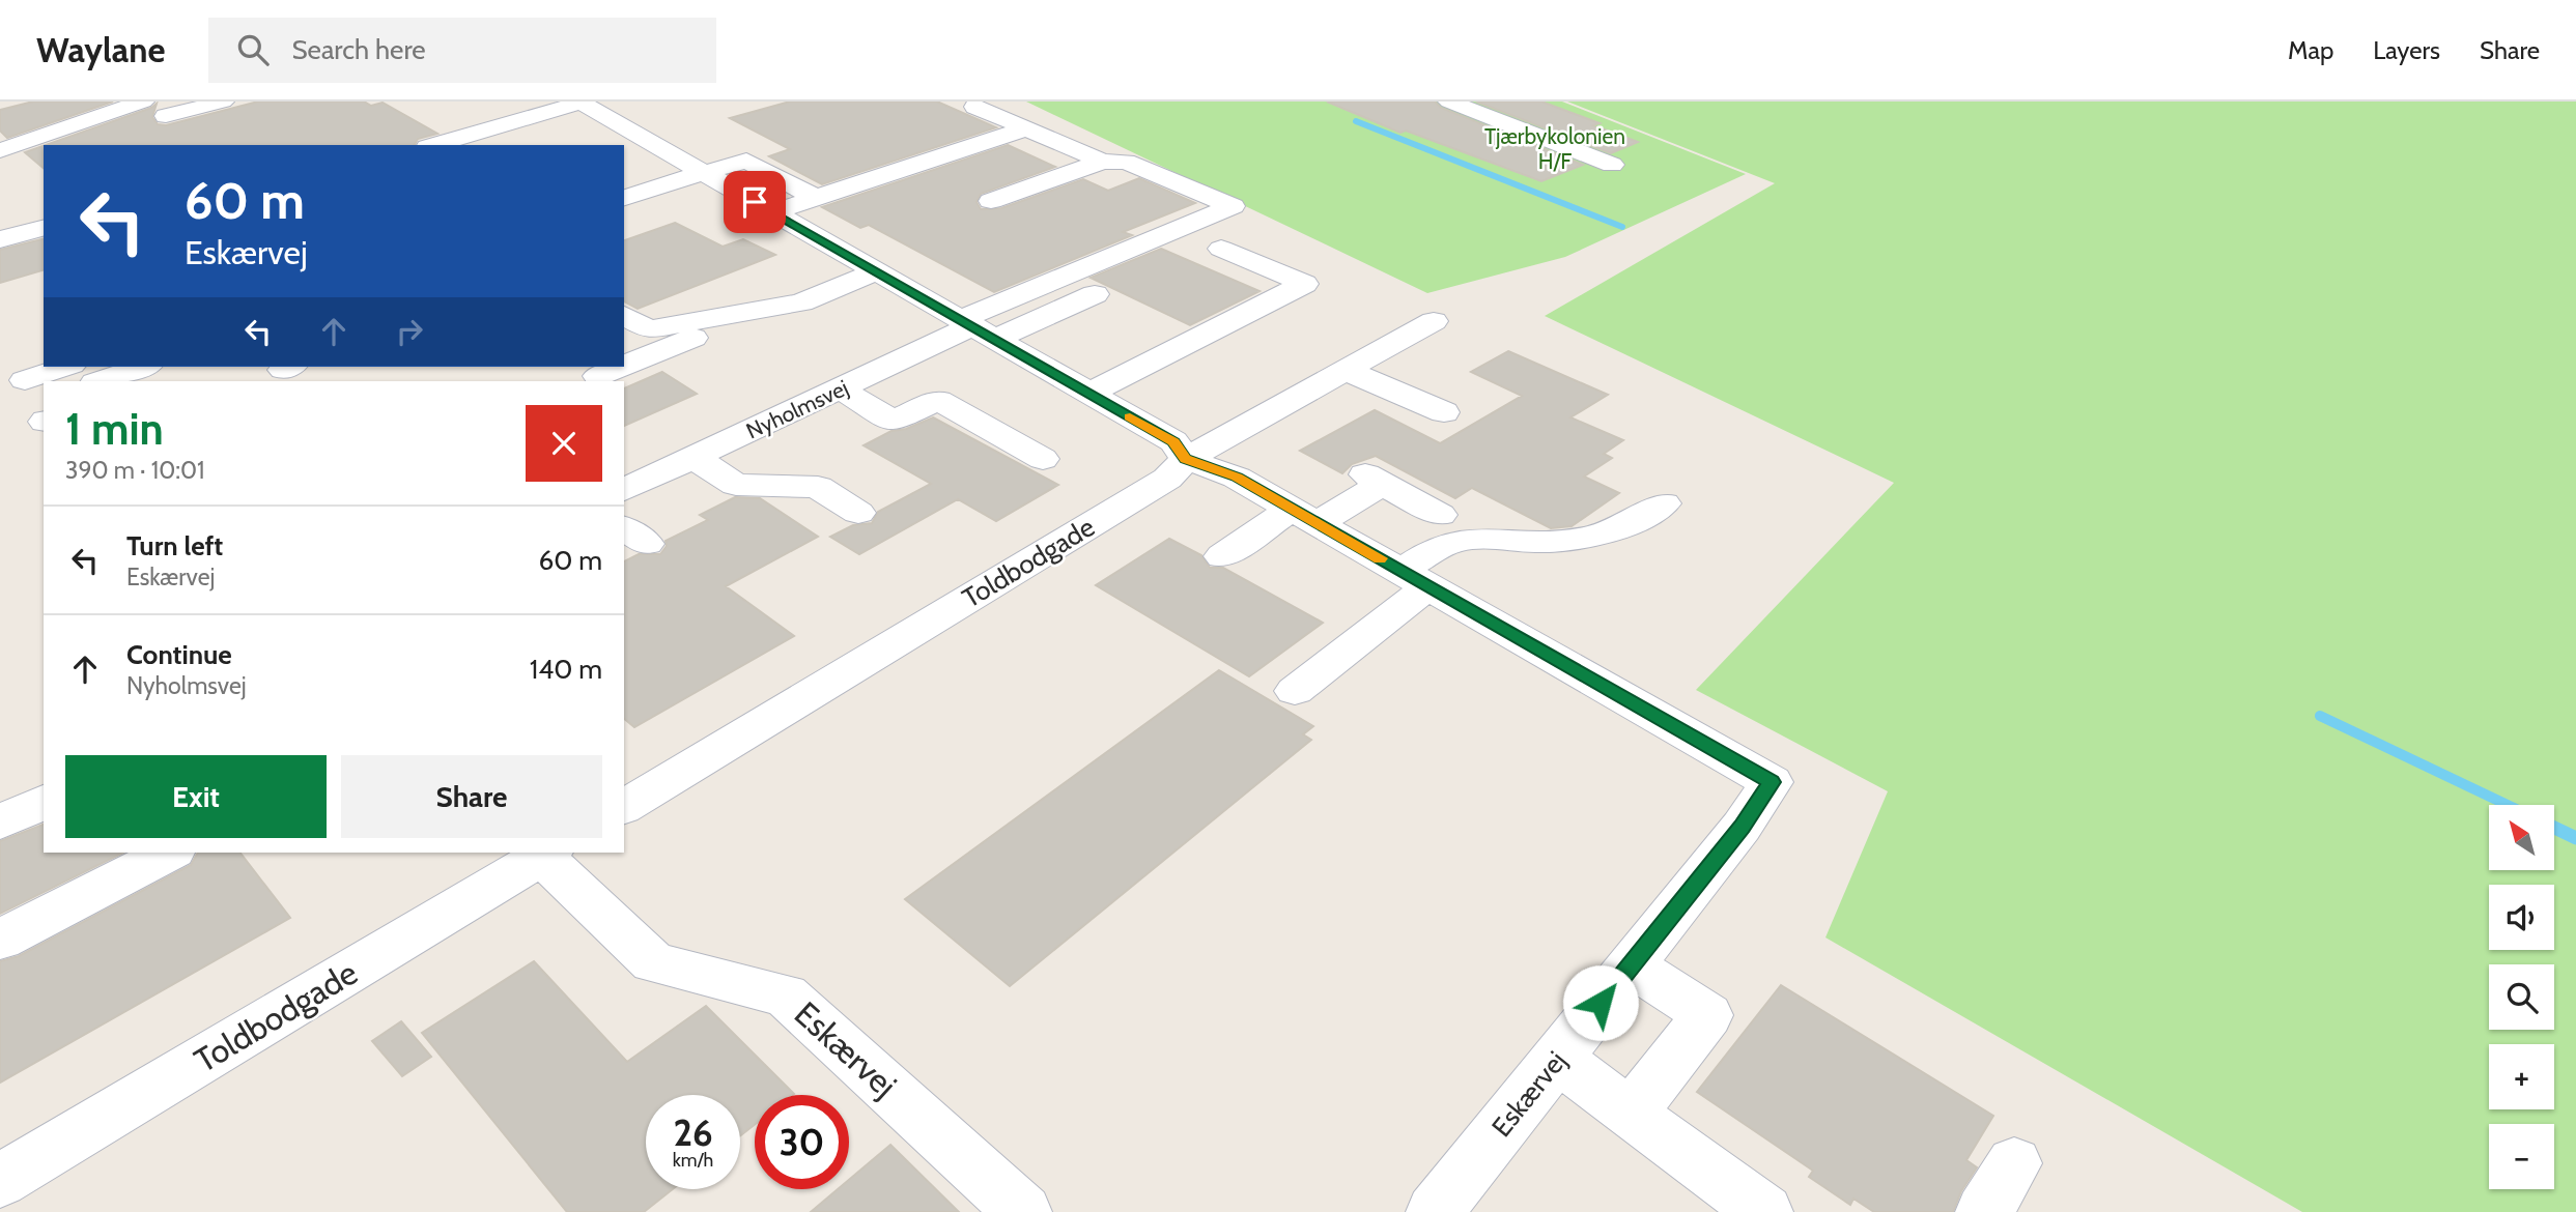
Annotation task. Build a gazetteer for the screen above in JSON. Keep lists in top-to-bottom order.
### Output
{
  "streets": {
    "street": ["Nyholmsvej", "Toldbodgade", "Eskærvej"]
  },
  "crossings": [
    ["Toldbodgade", "Eskærvej"]
  ],
  "parks": ["Tjærbykolonien H/F"],
  "north": "top left",
  "page": {
    "header": "Waylane",
    "search": "Search here",
    "nav": ["Map", "Layers", "Share"],
    "turn": ["60 m", "Eskærvej"],
    "heading": ["1 min", "390 m · 10:01"],
    "list": [
      {
        "name": "Turn left",
        "note": "Eskærvej",
        "value": "60 m"
      },
      {
        "name": "Continue",
        "note": "Nyholmsvej",
        "value": "140 m"
      }
    ],
    "buttons": ["Exit", "Share"],
    "map_buttons": ["+", "−"],
    "speed": "26 km/h",
    "limit": "30"
  }
}
